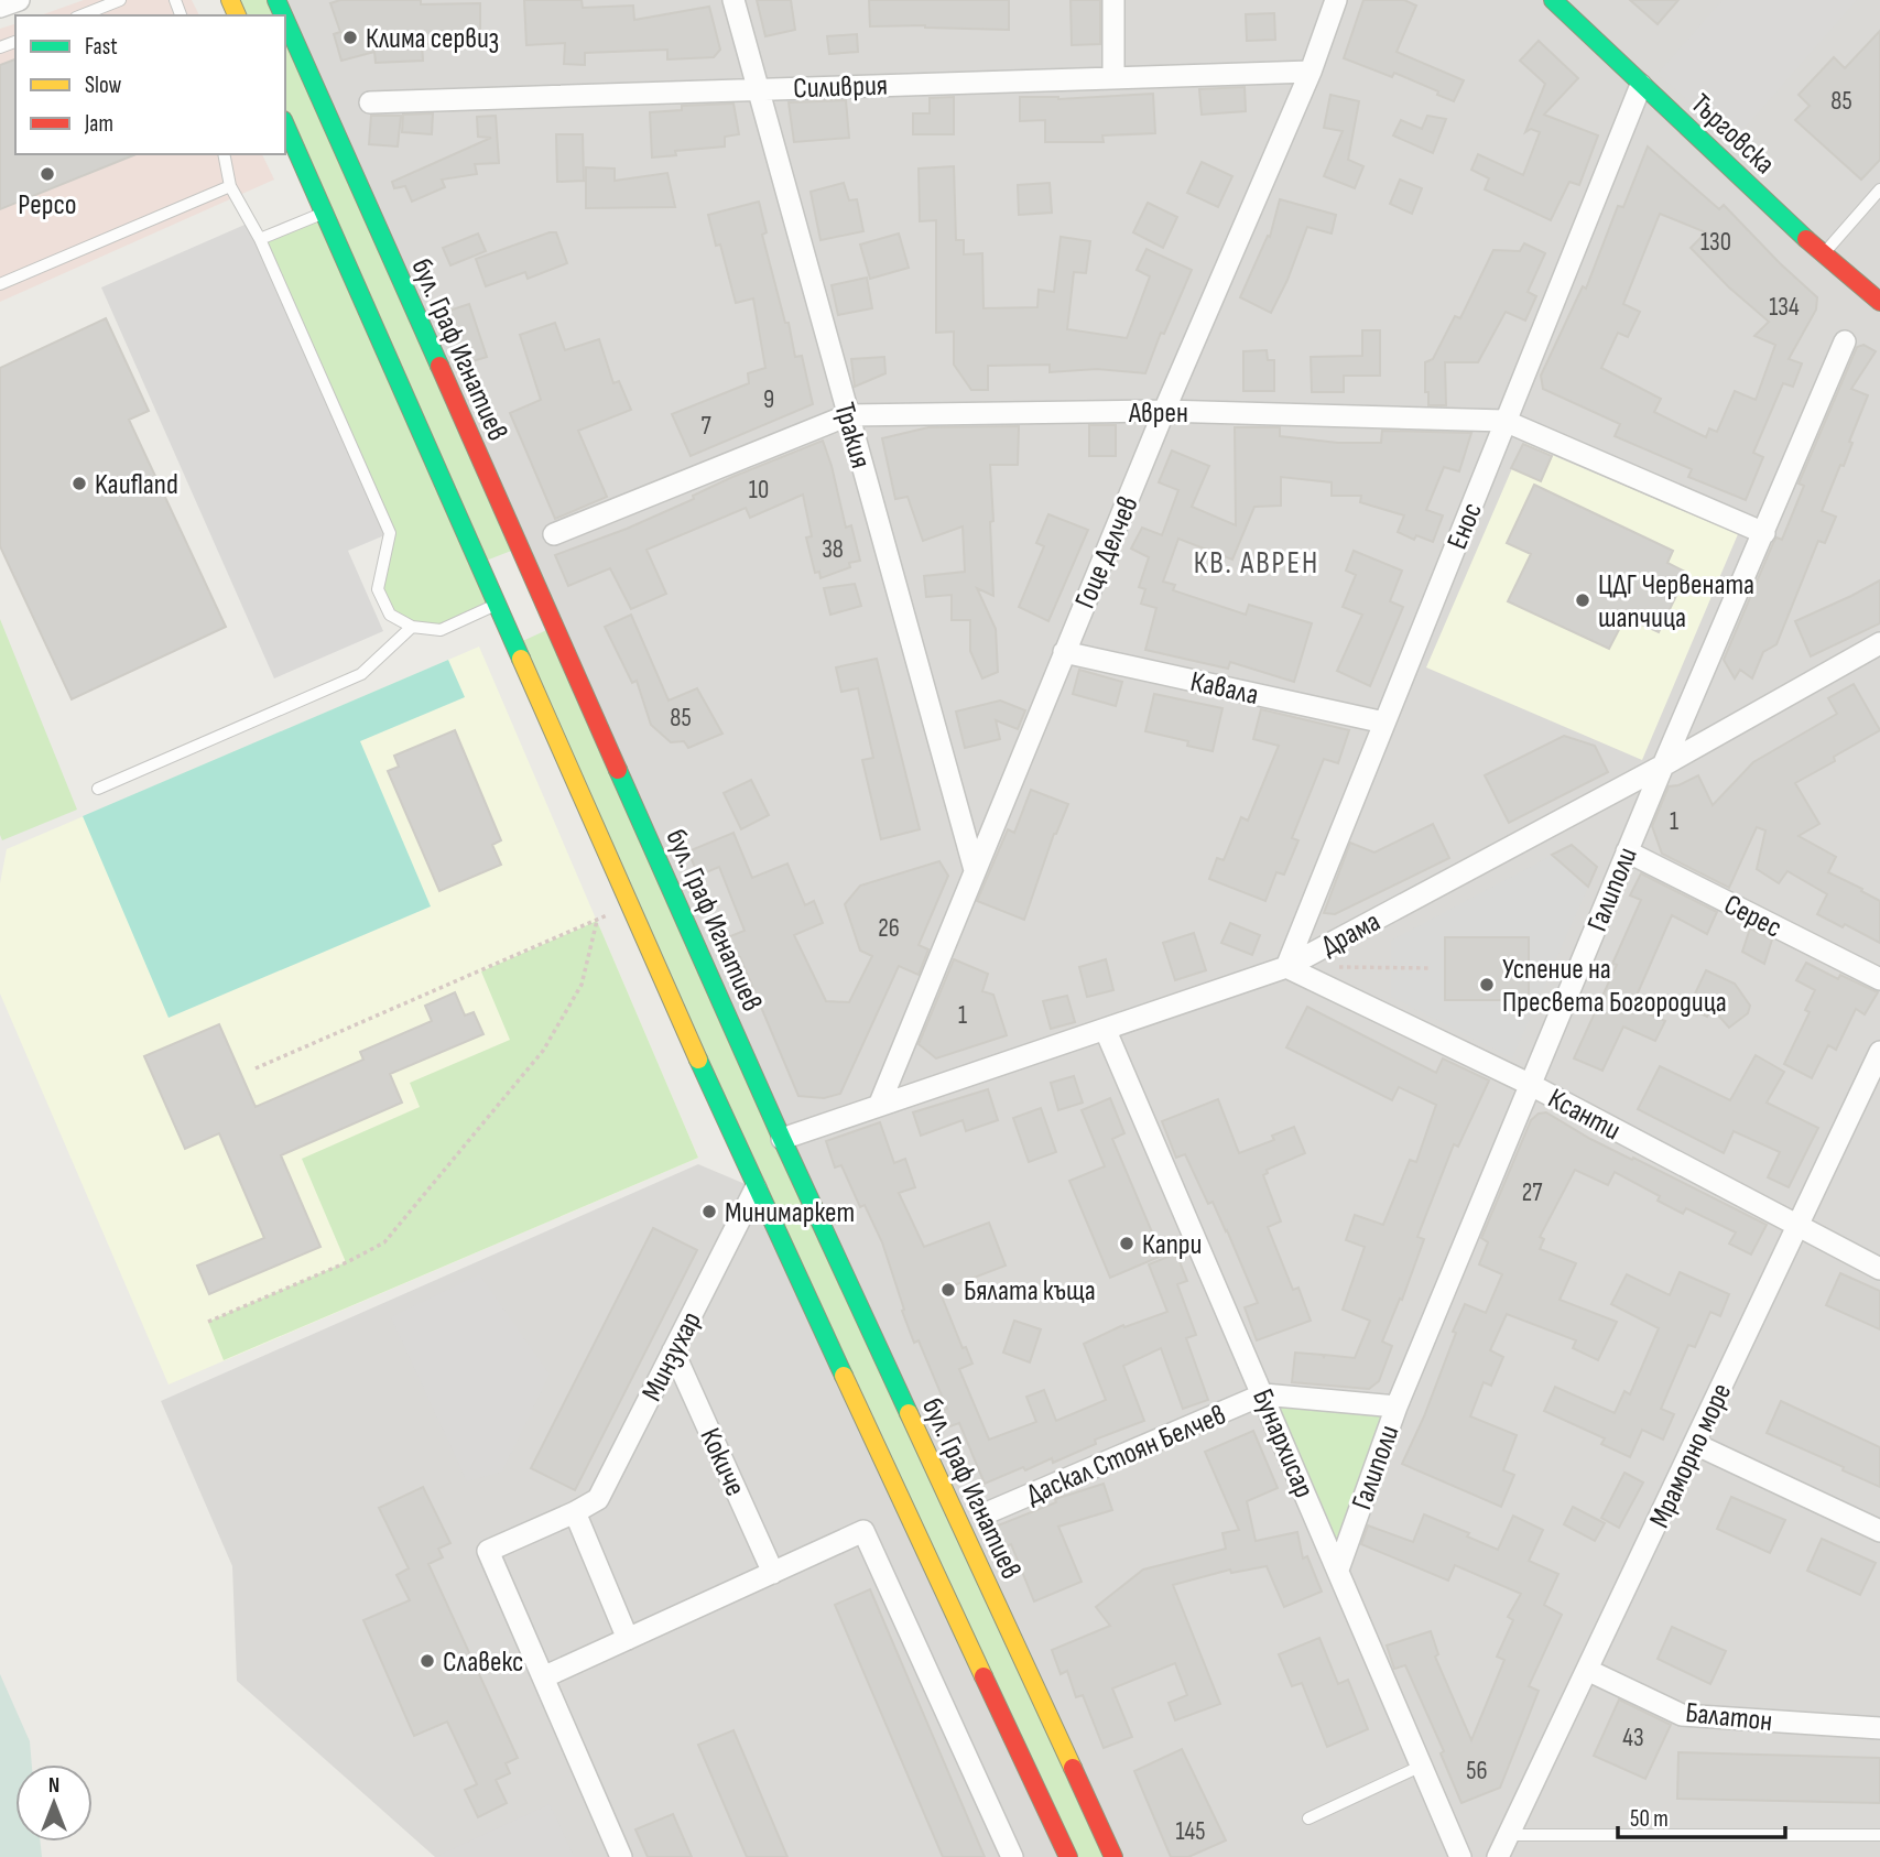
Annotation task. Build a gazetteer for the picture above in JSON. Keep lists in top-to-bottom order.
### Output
{
  "streets": {
    "main road": ["Търговска", "бул. Граф Игнатиев"],
    "street": [
      "Силиврия",
      "Аврен",
      "Тракия",
      "Енос",
      "Гоце Делчев",
      "Кавала",
      "Галиполи",
      "Серес",
      "Драма",
      "Ксанти",
      "Минзухар",
      "Бунархисар",
      "Даскал Стоян Белчев",
      "Мраморно море",
      "Кокиче",
      "Балатон"
    ]
  },
  "crossings": [
    ["Силиврия", "Тракия"],
    ["Силиврия", "Гоце Делчев"],
    ["Търговска", "Енос"],
    ["бул. Граф Игнатиев", "Драма"],
    ["бул. Граф Игнатиев", "Минзухар"],
    ["Аврен", "Тракия"],
    ["Аврен", "Енос"],
    ["Аврен", "Гоце Делчев"],
    ["Аврен", "Галиполи"],
    ["Тракия", "Гоце Делчев"],
    ["Енос", "Кавала"],
    ["Енос", "Драма"],
    ["Енос", "Ксанти"],
    ["Гоце Делчев", "Кавала"],
    ["Гоце Делчев", "Драма"],
    ["Галиполи", "Серес"],
    ["Галиполи", "Драма"],
    ["Галиполи", "Ксанти"],
    ["Галиполи", "Бунархисар"],
    ["Галиполи", "Даскал Стоян Белчев"],
    ["Драма", "Ксанти"],
    ["Драма", "Бунархисар"],
    ["Ксанти", "Мраморно море"],
    ["Минзухар", "Кокиче"],
    ["Бунархисар", "Даскал Стоян Белчев"],
    ["Мраморно море", "Балатон"]
  ],
  "districts": ["КВ. АВРЕН"],
  "places": [
    "Клима сервиз",
    "Pepco",
    "Kaufland",
    "ЦДГ Червената шапчица",
    "Успение на Пресвета Богородица",
    "Минимаркет",
    "Капри",
    "Бялата къща",
    "Славекс"
  ],
  "house_numbers": [
    "85",
    "130",
    "134",
    "9",
    "7",
    "10",
    "38",
    "85",
    "1",
    "26",
    "1",
    "27",
    "43",
    "56",
    "145"
  ],
  "legend": ["Fast", "Slow", "Jam"],
  "scale_bar": "50 m",
  "north": "top"
}
